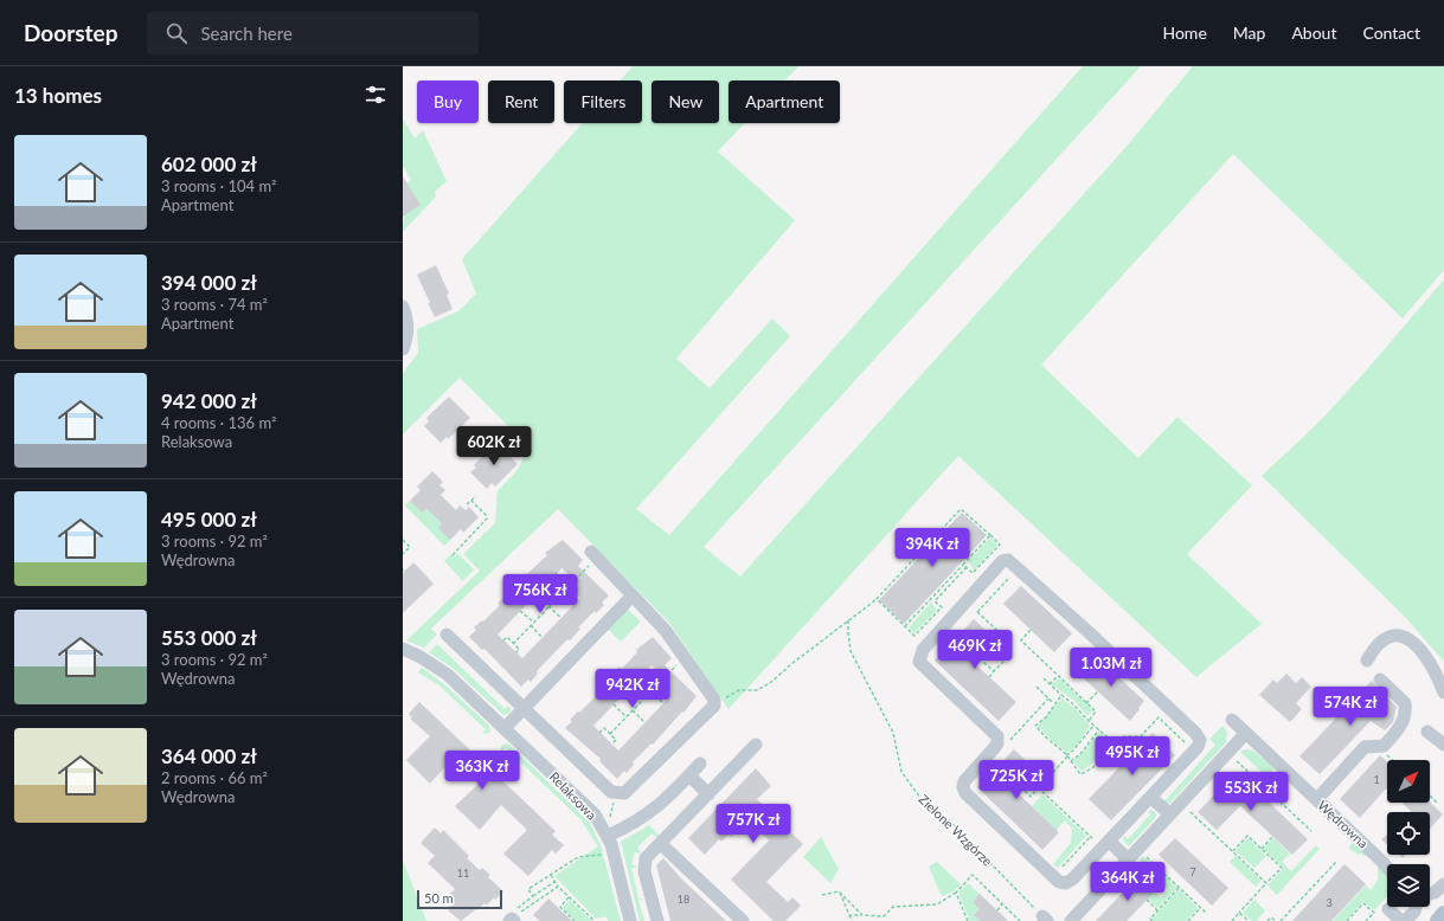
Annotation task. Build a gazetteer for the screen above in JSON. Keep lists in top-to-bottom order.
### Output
{
  "streets": {
    "street": ["Relaksowa", "Wędrowna"],
    "path": ["Zielone Wzgórze"]
  },
  "house_numbers": [
    "1",
    "7",
    "11",
    "18",
    "3"
  ],
  "scale_bar": "50 m",
  "north": "top right",
  "page": {
    "header": "Doorstep",
    "search": "Search here",
    "nav": [
      "Home",
      "Map",
      "About",
      "Contact"
    ],
    "heading": "13 homes",
    "chip": [
      "Buy",
      "Rent",
      "Filters",
      "New",
      "Apartment"
    ],
    "list": [
      {
        "name": "602 000 zł",
        "note": "3 rooms · 104 m² · Apartment"
      },
      {
        "name": "394 000 zł",
        "note": "3 rooms · 74 m² · Apartment"
      },
      {
        "name": "942 000 zł",
        "note": "4 rooms · 136 m² · Relaksowa"
      },
      {
        "name": "495 000 zł",
        "note": "3 rooms · 92 m² · Wędrowna"
      },
      {
        "name": "553 000 zł",
        "note": "3 rooms · 92 m² · Wędrowna"
      },
      {
        "name": "364 000 zł",
        "note": "2 rooms · 66 m² · Wędrowna"
      }
    ],
    "price": [
      "602K zł",
      "394K zł",
      "756K zł",
      "469K zł",
      "1.03M zł",
      "942K zł",
      "574K zł",
      "495K zł",
      "363K zł",
      "725K zł",
      "553K zł",
      "757K zł",
      "364K zł"
    ],
    "scale": "50 m"
  }
}
